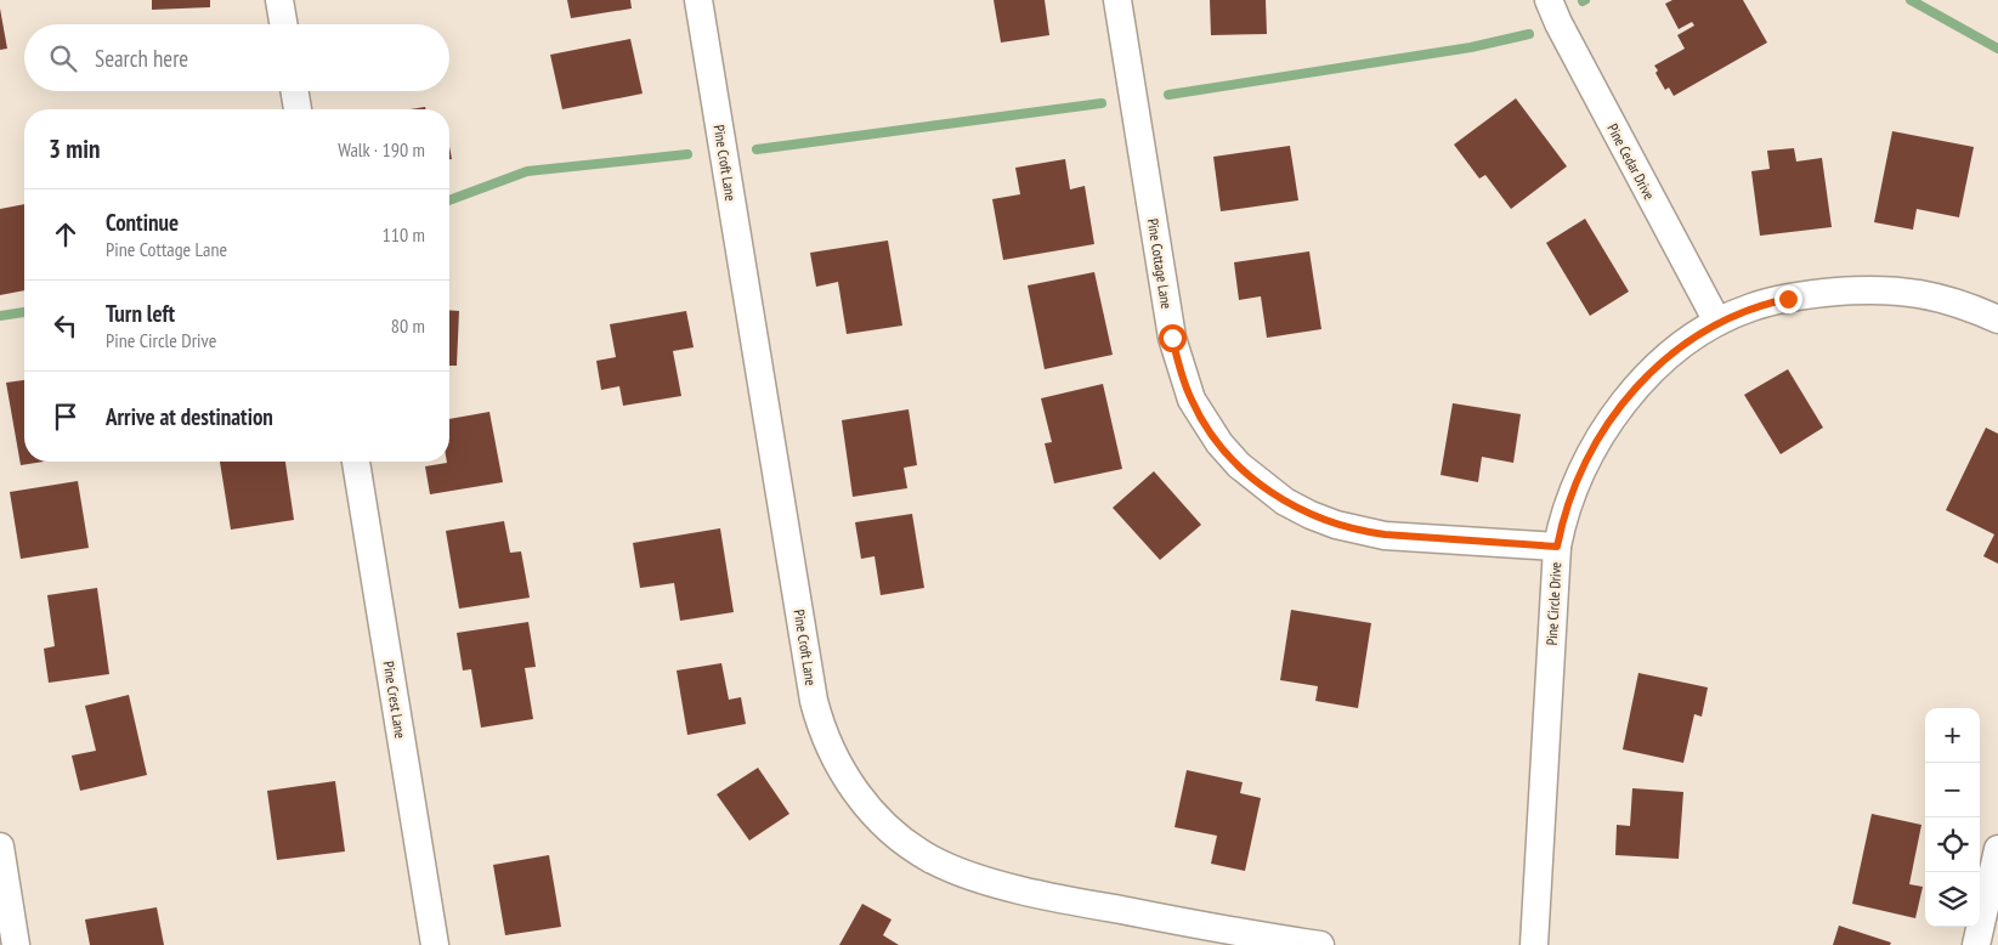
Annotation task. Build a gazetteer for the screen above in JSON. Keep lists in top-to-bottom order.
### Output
{
  "streets": {
    "street": [
      "Pine Cedar Drive",
      "Pine Croft Lane",
      "Pine Cottage Lane",
      "Pine Circle Drive",
      "Pine Crest Lane"
    ]
  },
  "crossings": [
    ["Pine Cedar Drive", "Pine Circle Drive"],
    ["Pine Cottage Lane", "Pine Circle Drive"]
  ],
  "page": {
    "search": "Search here",
    "heading": ["3 min", "Walk · 190 m"],
    "list": [
      ["Continue", "Pine Cottage Lane", "110 m"],
      ["Turn left", "Pine Circle Drive", "80 m"],
      "Arrive at destination"
    ],
    "map_buttons": ["+", "−"]
  }
}
